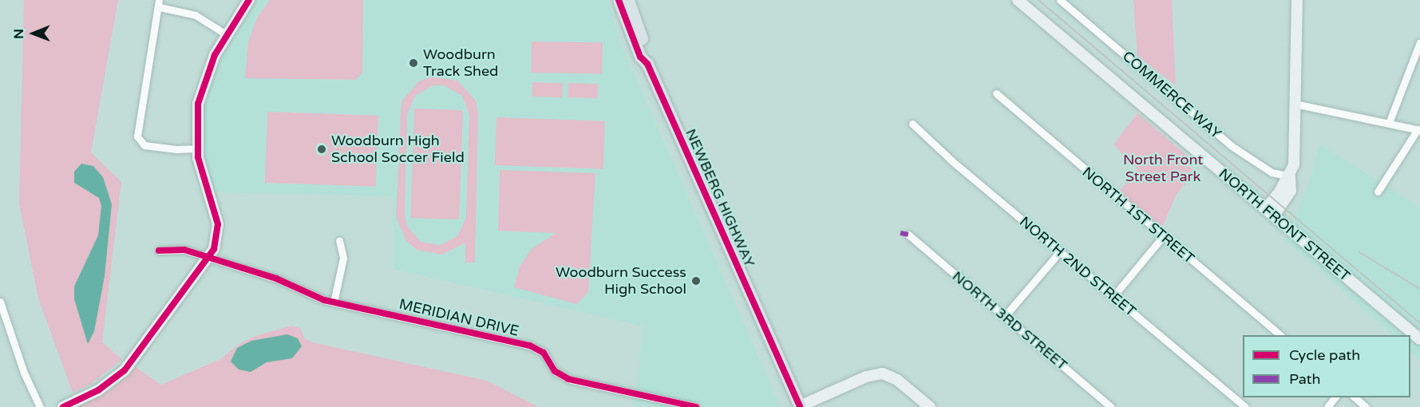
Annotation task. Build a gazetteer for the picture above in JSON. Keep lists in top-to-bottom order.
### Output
{
  "streets": {
    "main road": ["NEWBERG HIGHWAY"],
    "street": [
      "COMMERCE WAY",
      "NORTH 1ST STREET",
      "NORTH FRONT STREET",
      "NORTH 2ND STREET",
      "MERIDIAN DRIVE",
      "NORTH 3RD STREET"
    ]
  },
  "parks": ["North Front Street Park"],
  "places": ["Woodburn Track Shed", "Woodburn High School Soccer Field", "Woodburn Success High School"],
  "legend": ["Cycle path", "Path"],
  "north": "left"
}
